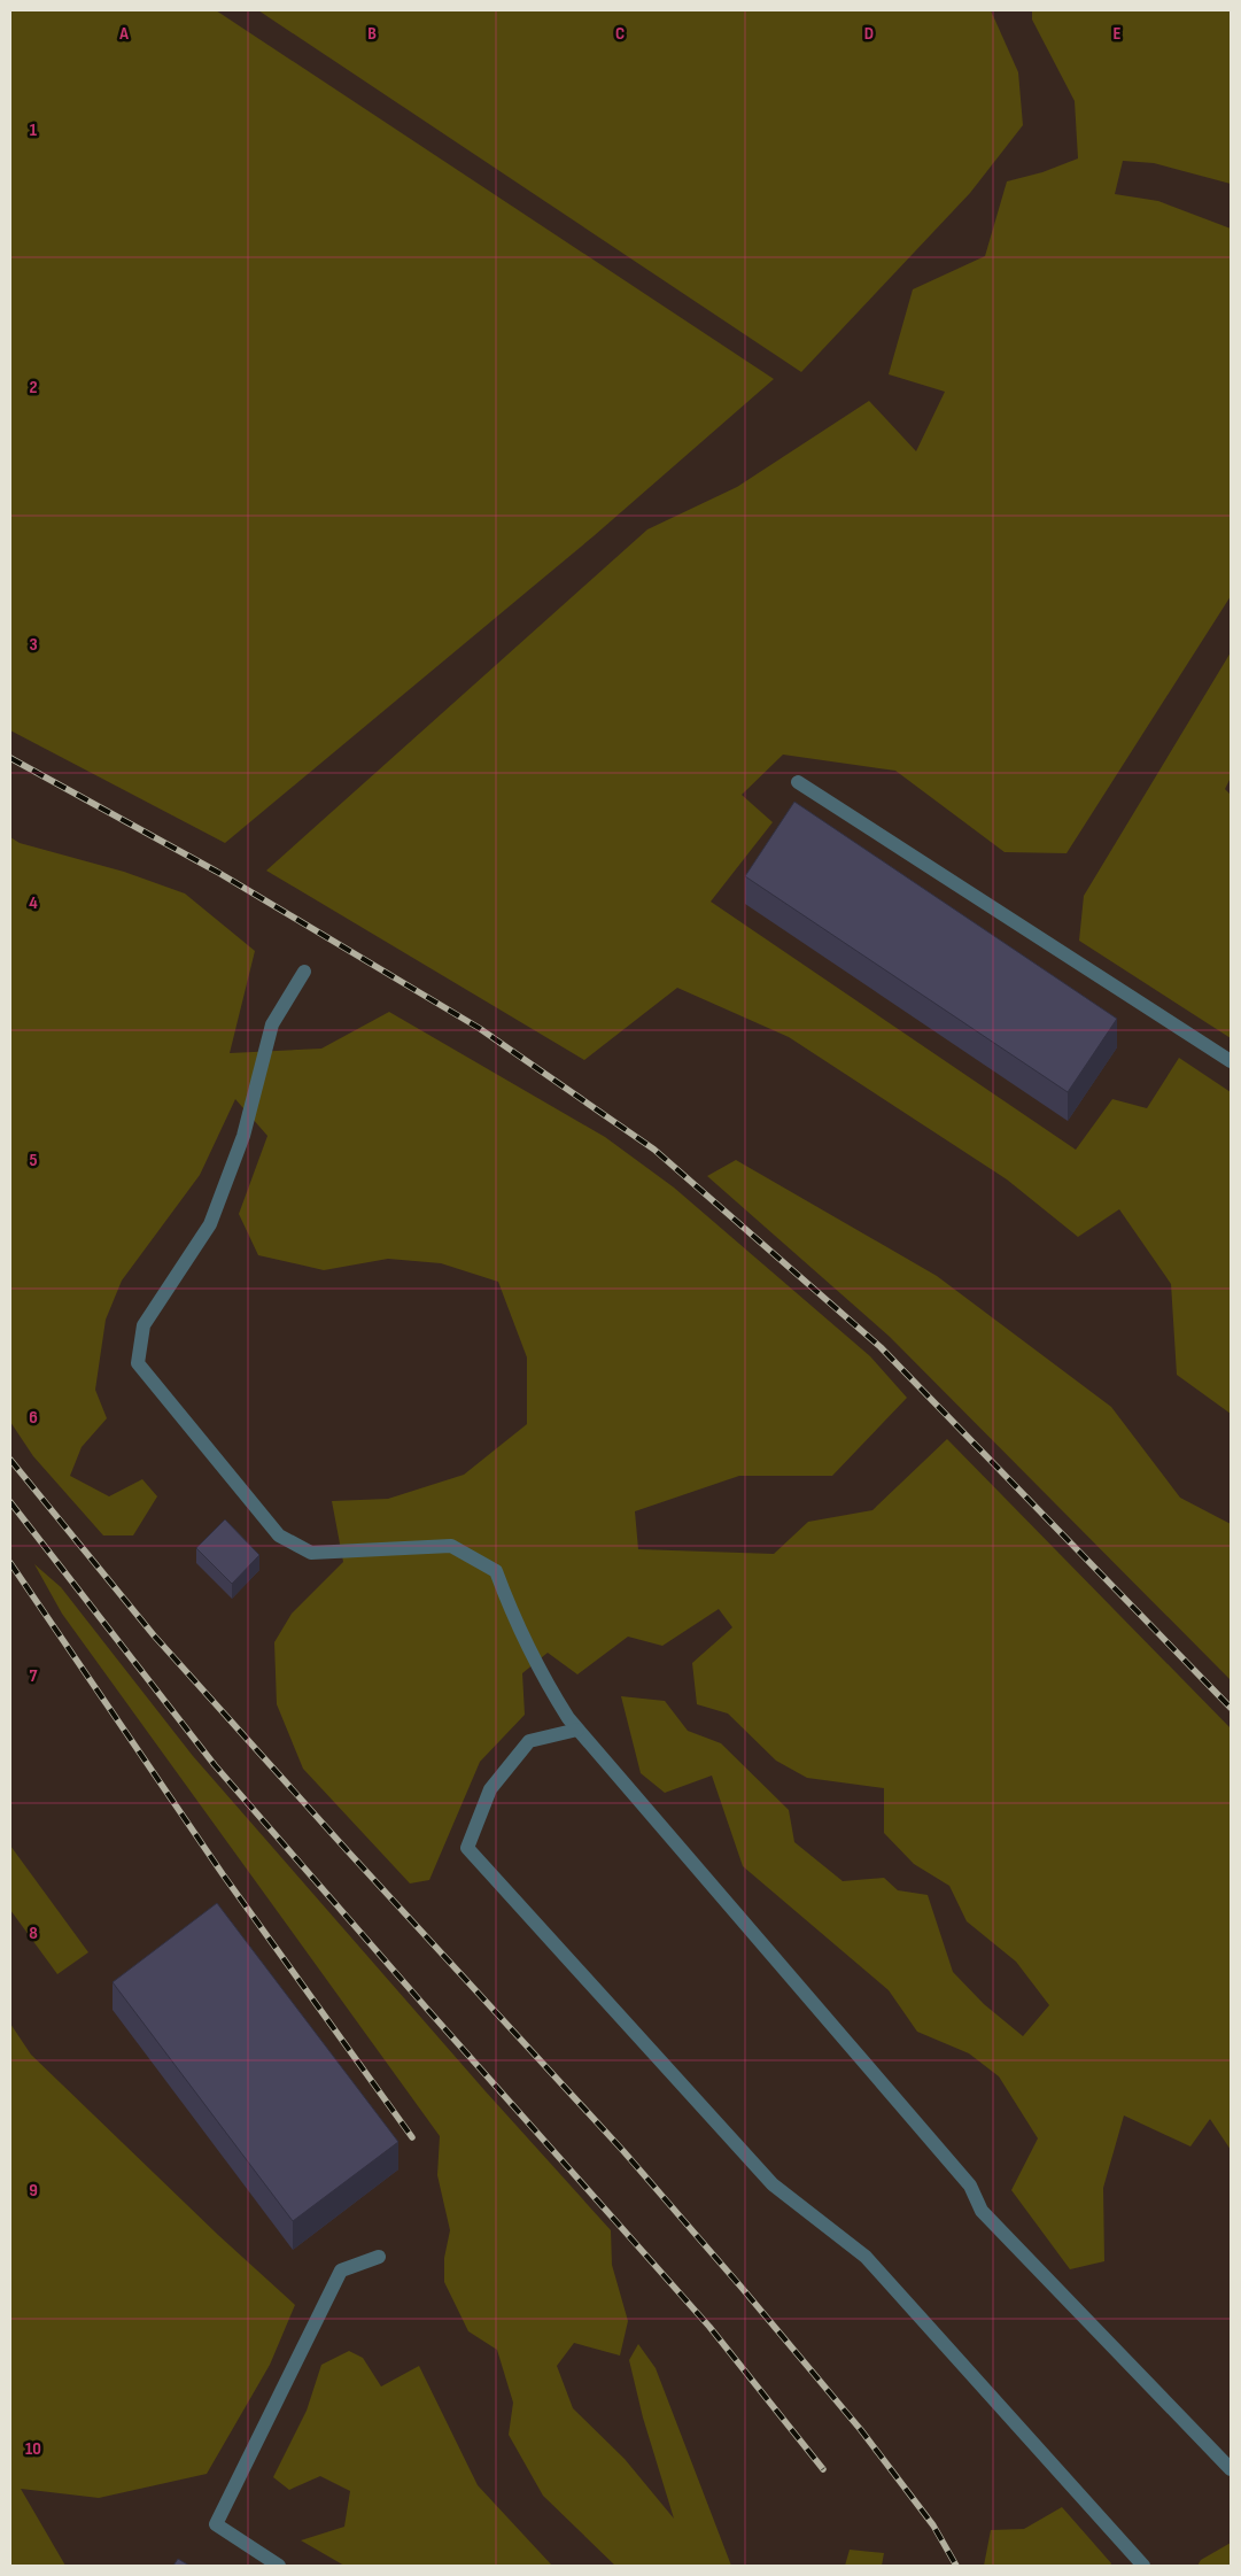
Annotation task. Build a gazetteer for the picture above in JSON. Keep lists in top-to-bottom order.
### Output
{
  "grid": {
    "columns": [
      "A",
      "B",
      "C",
      "D",
      "E"
    ],
    "rows": [
      "1",
      "2",
      "3",
      "4",
      "5",
      "6",
      "7",
      "8",
      "9",
      "10"
    ]
  }
}
